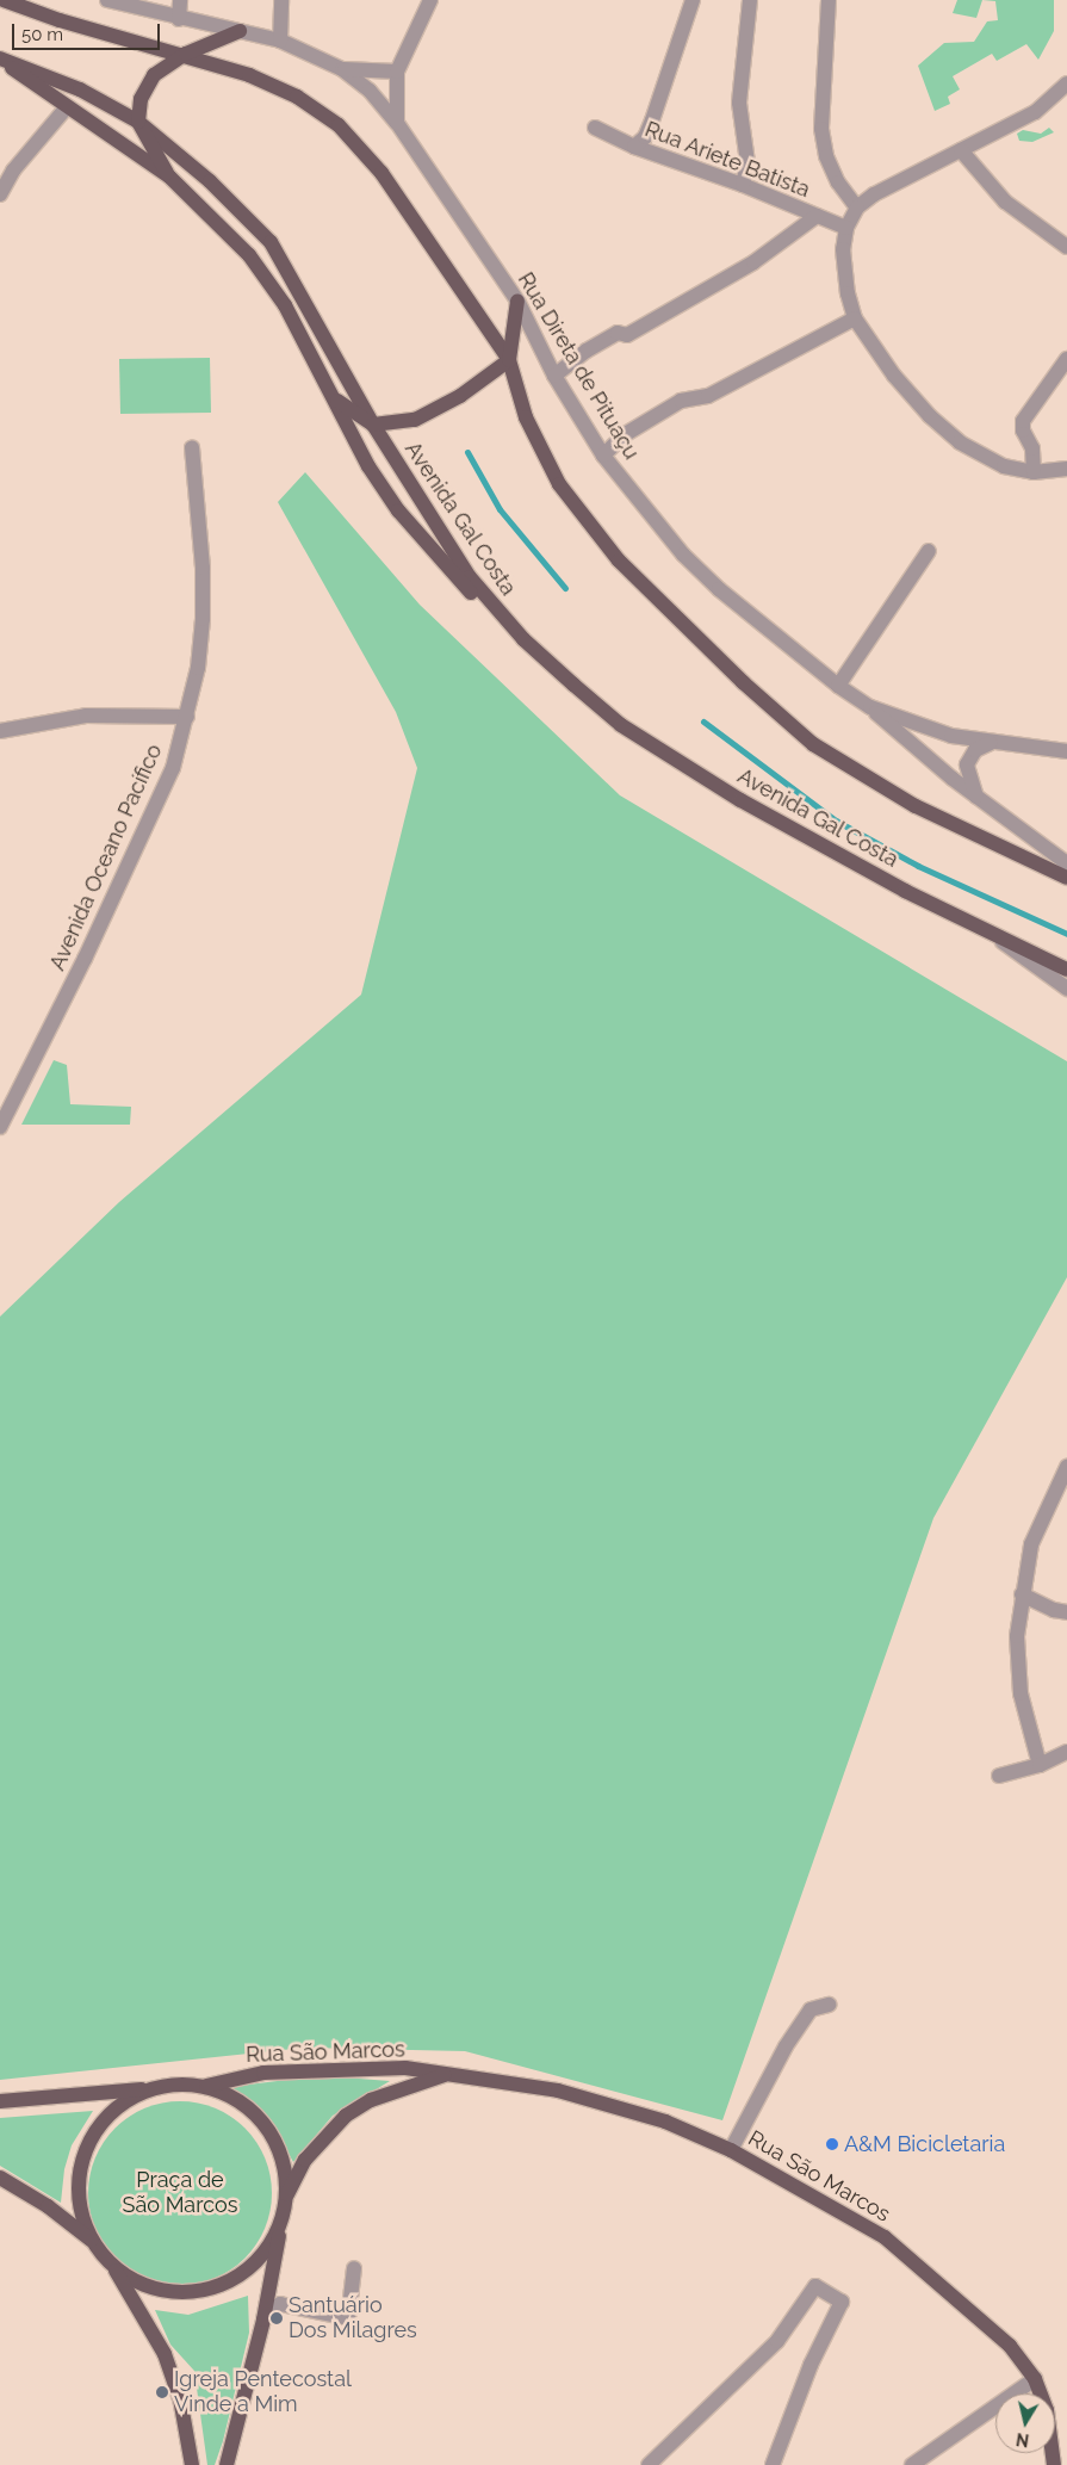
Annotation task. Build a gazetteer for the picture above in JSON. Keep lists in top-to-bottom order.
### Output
{
  "streets": {
    "main road": ["Avenida Gal Costa", "Rua São Marcos"],
    "street": ["Rua Ariete Batista", "Rua Direta de Pituaçu", "Avenida Oceano Pacífico"]
  },
  "parks": ["Praça de São Marcos"],
  "places": ["A&M Bicicletaria", "Santuário Dos Milagres", "Igreja Pentecostal Vinde a Mim"],
  "scale_bar": "50 m",
  "north": "bottom"
}
